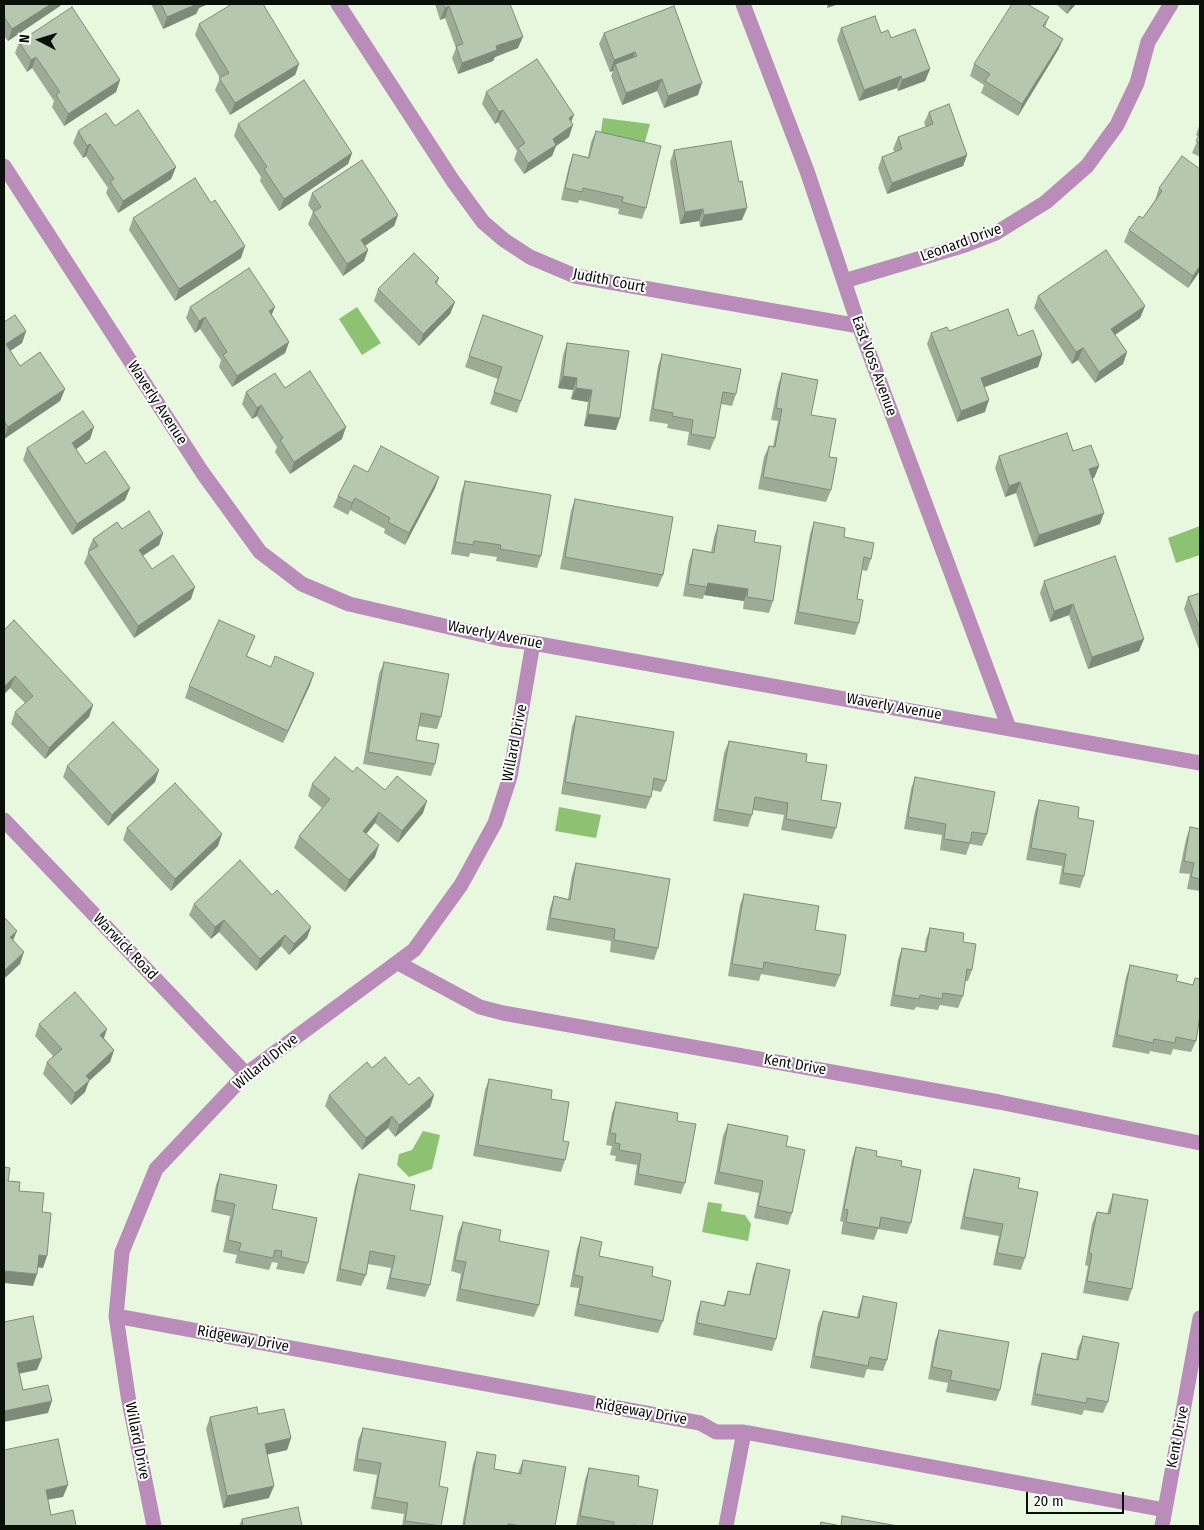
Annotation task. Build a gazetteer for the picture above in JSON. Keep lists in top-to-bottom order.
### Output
{
  "streets": {
    "street": [
      "Leonard Drive",
      "Judith Court",
      "East Voss Avenue",
      "Waverly Avenue",
      "Willard Drive",
      "Warwick Road",
      "Kent Drive",
      "Ridgeway Drive"
    ]
  },
  "crossings": [
    ["Leonard Drive", "East Voss Avenue"],
    ["Judith Court", "East Voss Avenue"],
    ["East Voss Avenue", "Waverly Avenue"],
    ["Waverly Avenue", "Willard Drive"],
    ["Willard Drive", "Warwick Road"],
    ["Willard Drive", "Kent Drive"],
    ["Willard Drive", "Ridgeway Drive"],
    ["Kent Drive", "Ridgeway Drive"]
  ],
  "scale_bar": "20 m",
  "north": "left"
}
